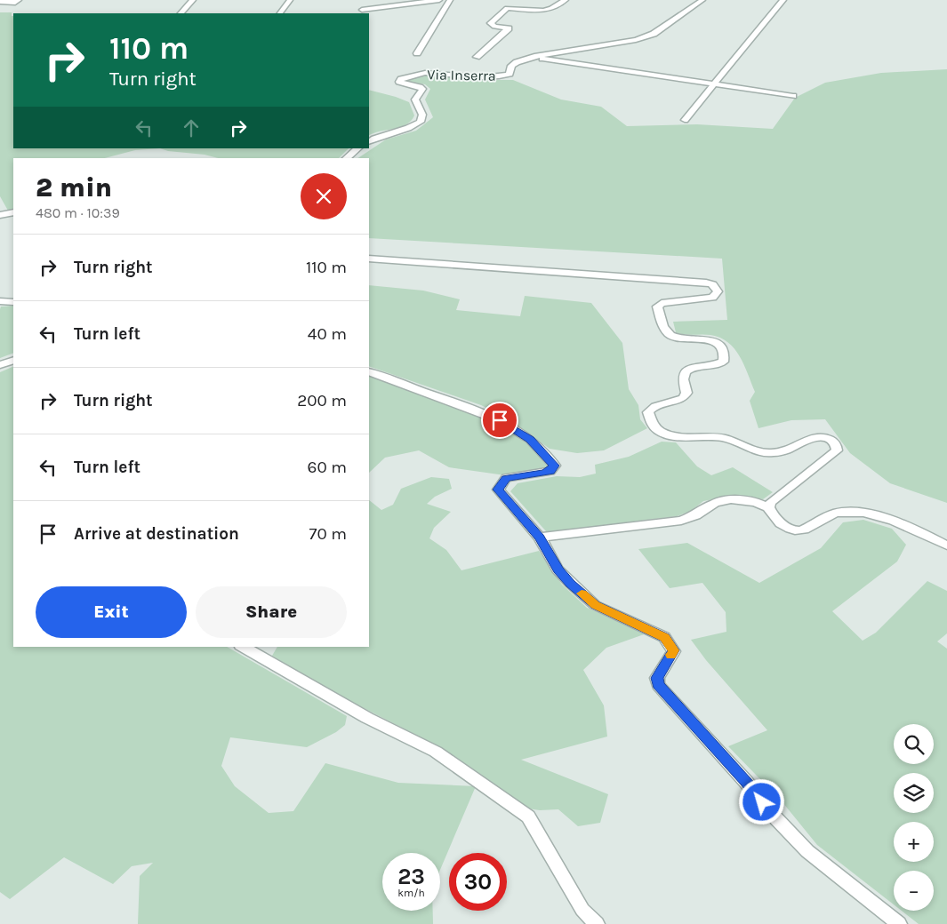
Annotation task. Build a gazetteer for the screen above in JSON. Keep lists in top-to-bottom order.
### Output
{
  "streets": {
    "street": ["Via Inserra"]
  },
  "page": {
    "turn": ["110 m", "Turn right"],
    "heading": ["2 min", "480 m · 10:39"],
    "list": [
      {
        "name": "Turn right",
        "value": "110 m"
      },
      {
        "name": "Turn left",
        "value": "40 m"
      },
      {
        "name": "Turn right",
        "value": "200 m"
      },
      {
        "name": "Turn left",
        "value": "60 m"
      },
      {
        "name": "Arrive at destination",
        "value": "70 m"
      }
    ],
    "buttons": ["Exit", "Share"],
    "map_buttons": ["+", "−"],
    "speed": "23 km/h",
    "limit": "30"
  }
}
